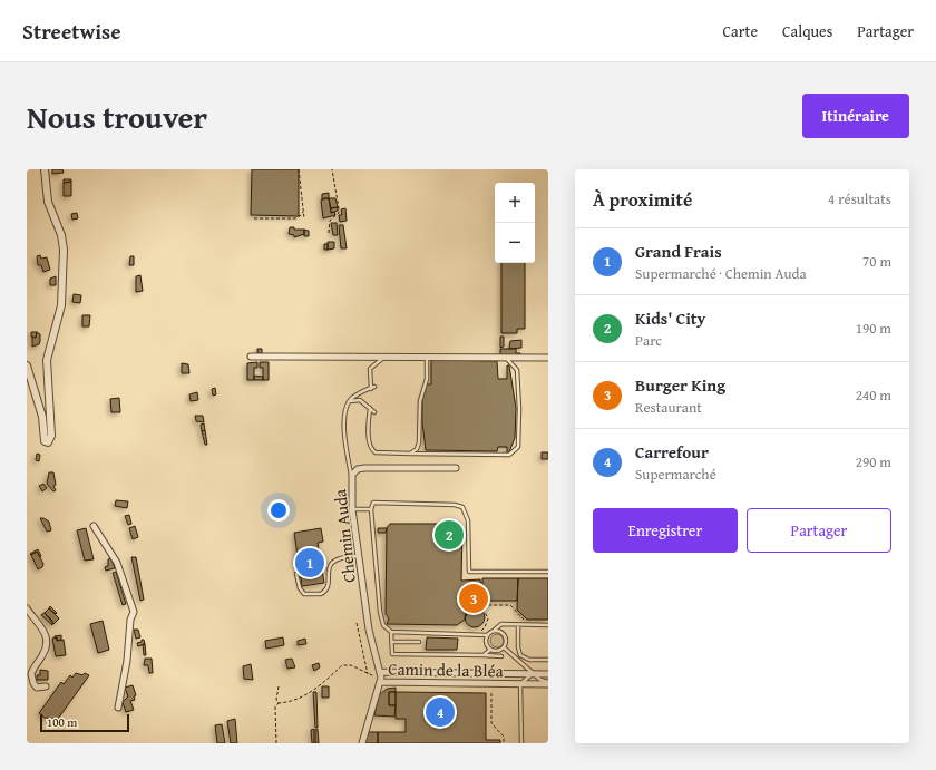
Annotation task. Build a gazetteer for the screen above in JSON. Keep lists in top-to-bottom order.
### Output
{
  "streets": {
    "street": ["Chemin Auda", "Camin de la Bléa"]
  },
  "crossings": [
    ["Chemin Auda", "Camin de la Bléa"]
  ],
  "scale_bar": "100 m",
  "page": {
    "header": "Streetwise",
    "nav": ["Carte", "Calques", "Partager"],
    "title": "Nous trouver",
    "buttons": [
      "Itinéraire",
      ["Enregistrer", "Partager"]
    ],
    "heading": ["À proximité", "4 résultats"],
    "map_buttons": ["+", "−"],
    "list": [
      {
        "mark": "1",
        "name": "Grand Frais",
        "note": "Supermarché · Chemin Auda",
        "value": "70 m"
      },
      {
        "mark": "2",
        "name": "Kids' City",
        "note": "Parc",
        "value": "190 m"
      },
      {
        "mark": "3",
        "name": "Burger King",
        "note": "Restaurant",
        "value": "240 m"
      },
      {
        "mark": "4",
        "name": "Carrefour",
        "note": "Supermarché",
        "value": "290 m"
      }
    ],
    "pins": [
      "2",
      "1",
      "3",
      "4"
    ],
    "scale": "100 m"
  }
}
